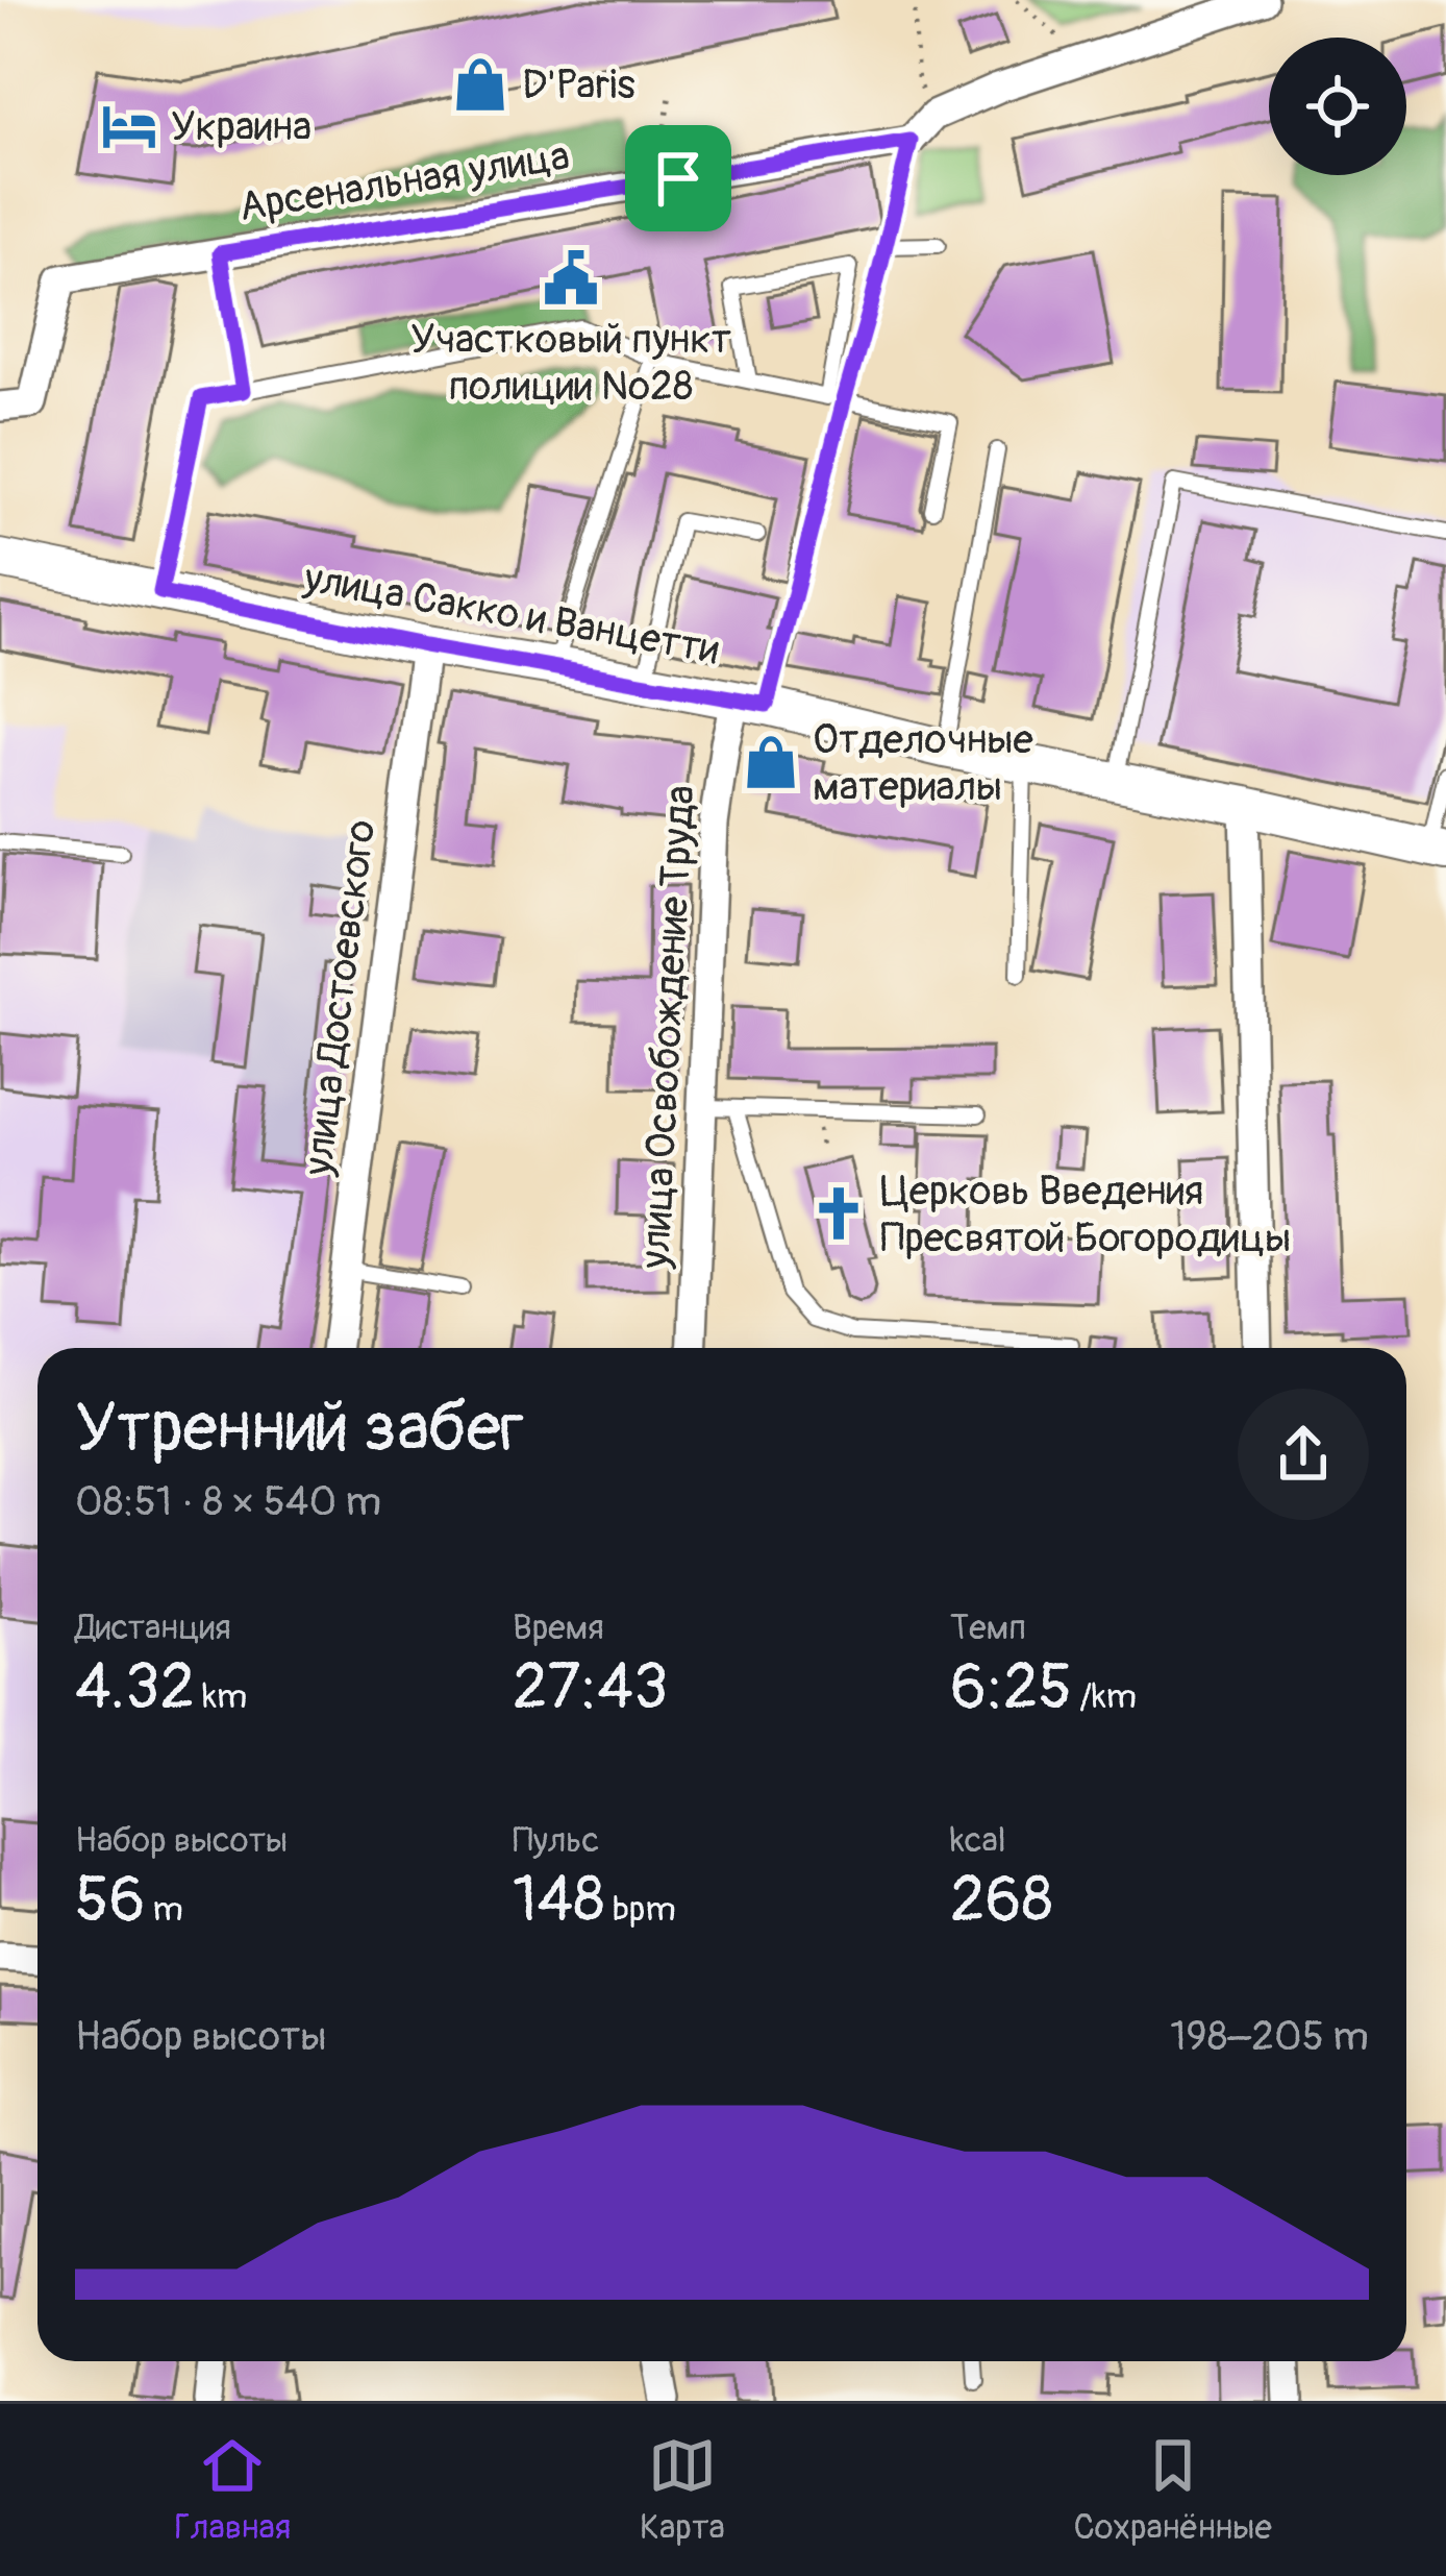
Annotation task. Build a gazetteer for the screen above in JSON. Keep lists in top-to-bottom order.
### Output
{
  "streets": {
    "street": [
      "Арсенальная улица",
      "улица Сакко и Ванцетти",
      "улица Достоевского",
      "улица Освобождение Труда"
    ]
  },
  "crossings": [
    ["улица Сакко и Ванцетти", "улица Достоевского"],
    ["улица Сакко и Ванцетти", "улица Освобождение Труда"]
  ],
  "places": {
    "shop": ["D'Paris", "Отделочные материалы"],
    "hotel": ["Украина"],
    "public building": ["Участковый пункт полиции №28"],
    "church": ["Церковь Введения Пресвятой Богородицы"]
  },
  "page": {
    "heading": ["Утренний забег", "08:51 · 8 × 540 m"],
    "stats": [
      ["Дистанция", "4.32 km"],
      ["Время", "27:43"],
      ["Темп", "6:25 /km"],
      ["Набор высоты", "56 m"],
      ["Пульс", "148 bpm"],
      ["kcal", "268"]
    ],
    "chart": ["Набор высоты", "198–205 m"],
    "tabs": ["Главная", "Карта", "Сохранённые"]
  }
}
